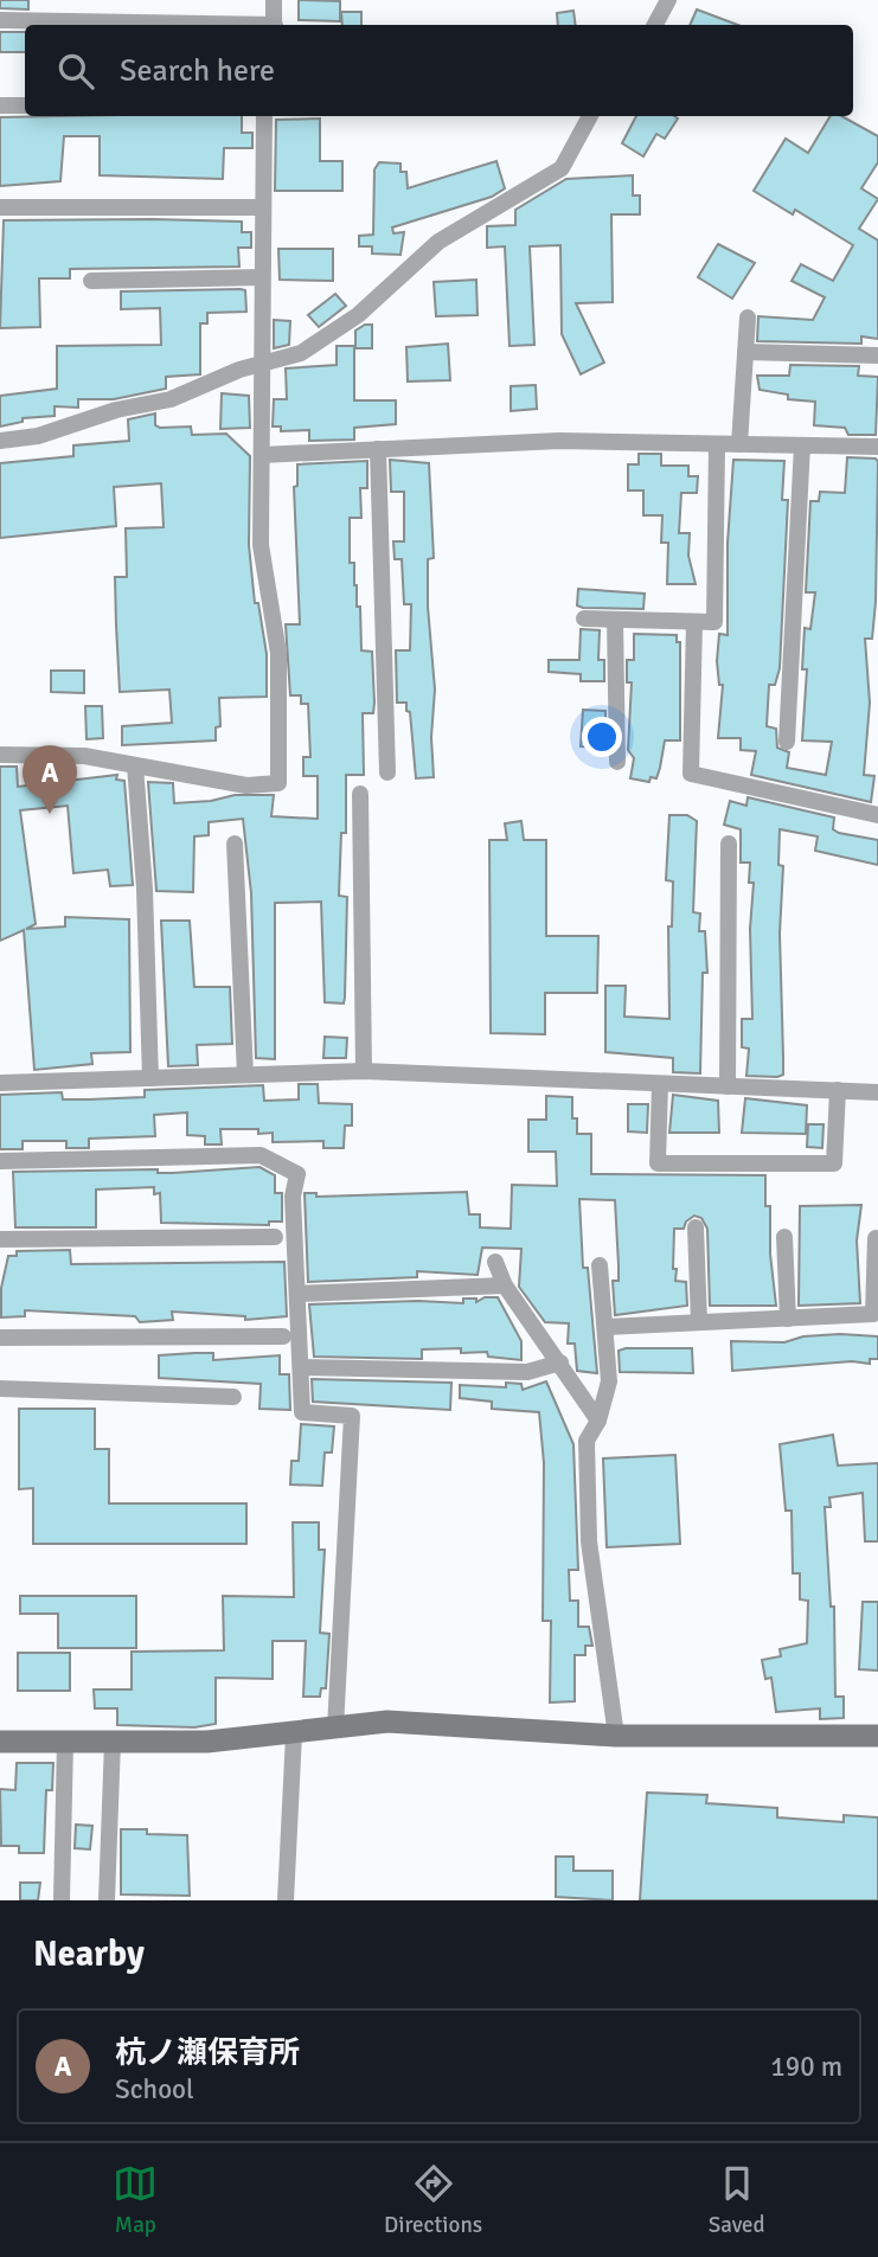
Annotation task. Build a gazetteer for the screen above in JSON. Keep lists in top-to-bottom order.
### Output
{
  "page": {
    "search": "Search here",
    "pins": "A",
    "heading": "Nearby",
    "list": [
      {
        "mark": "A",
        "name": "杭ノ瀬保育所",
        "note": "School",
        "value": "190 m"
      }
    ],
    "nav": ["Map", "Directions", "Saved"]
  }
}
